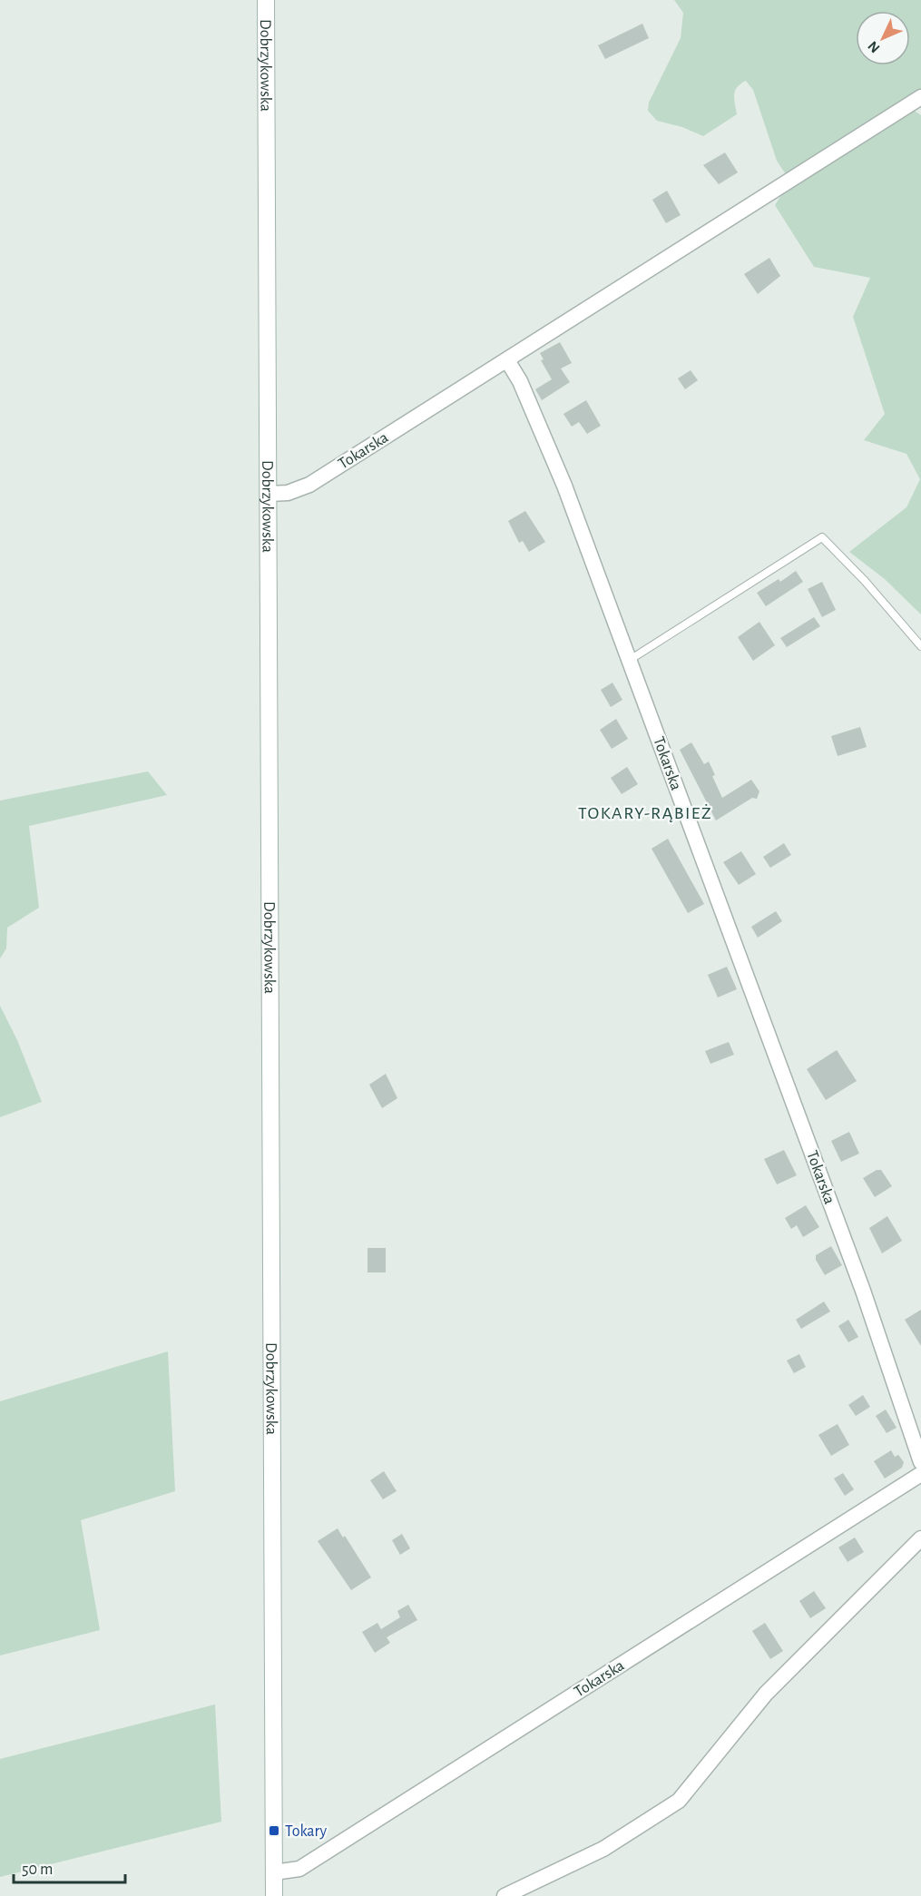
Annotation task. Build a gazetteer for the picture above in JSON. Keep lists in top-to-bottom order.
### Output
{
  "streets": {
    "main road": ["Dobrzykowska"],
    "street": ["Tokarska"]
  },
  "crossings": [
    ["Dobrzykowska", "Tokarska"]
  ],
  "districts": ["TOKARY-RĄBIEŻ"],
  "places": {
    "transit": ["Tokary"]
  },
  "scale_bar": "50 m",
  "north": "bottom left"
}
